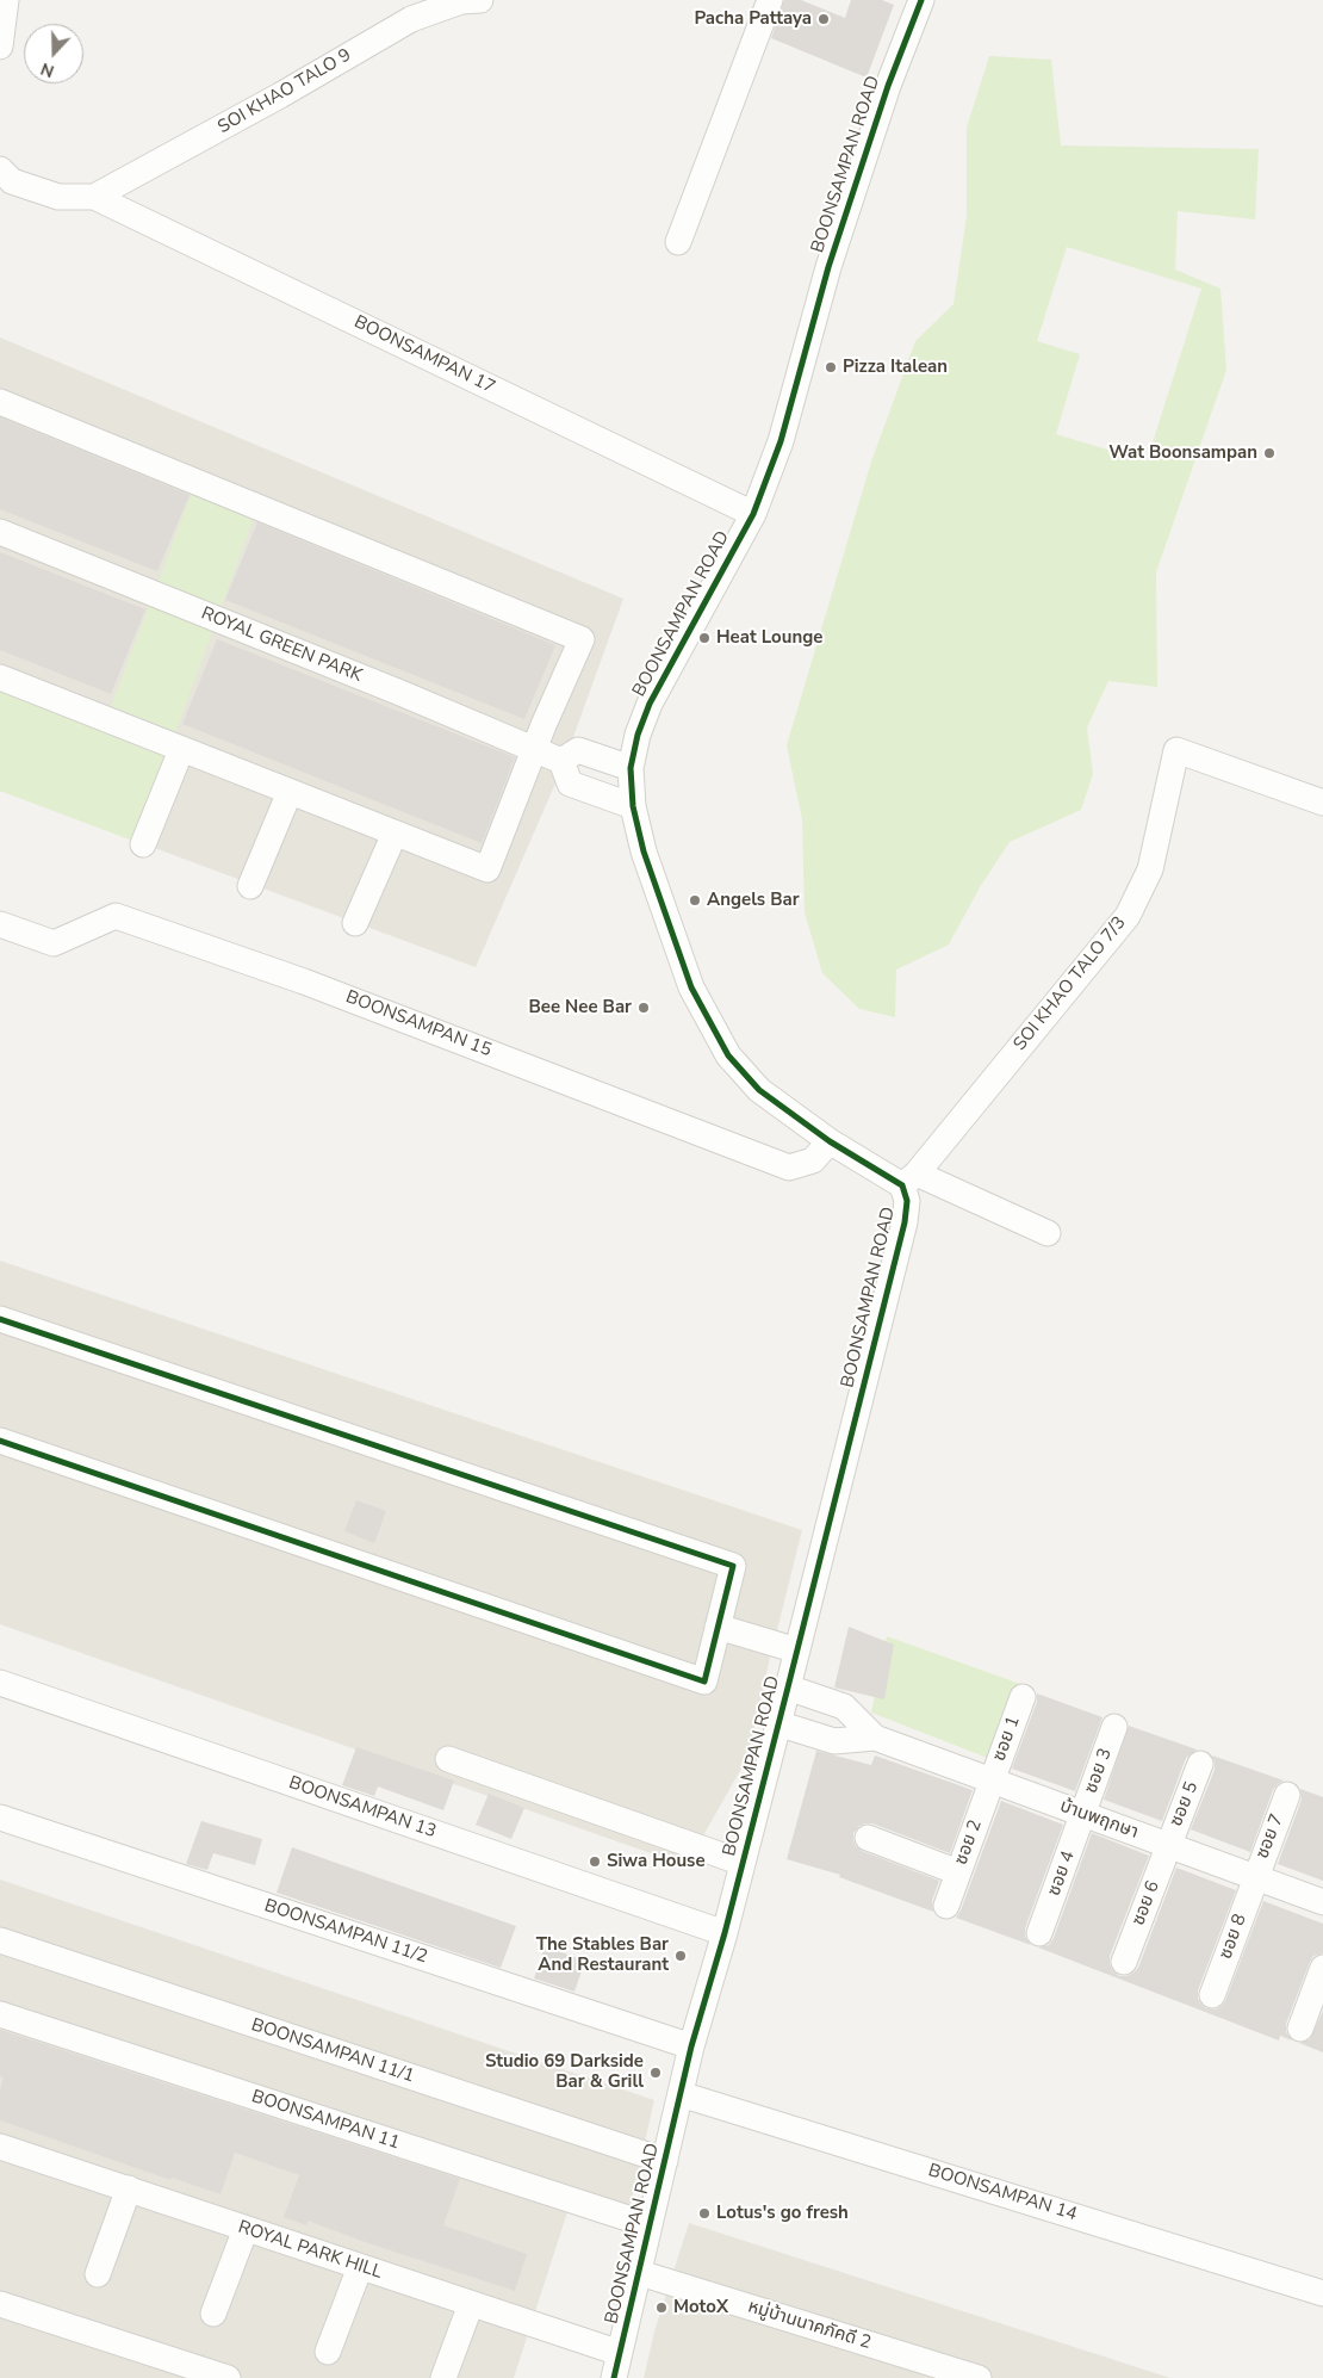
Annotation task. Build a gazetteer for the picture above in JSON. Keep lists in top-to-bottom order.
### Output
{
  "streets": {
    "street": [
      "SOI KHAO TALO 9",
      "BOONSAMPAN ROAD",
      "BOONSAMPAN 17",
      "ROYAL GREEN PARK",
      "SOI KHAO TALO 7/3",
      "BOONSAMPAN 15",
      "ซอย 1",
      "ซอย 3",
      "ซอย 5",
      "BOONSAMPAN 13",
      "บ้านพฤกษา",
      "ซอย 7",
      "ซอย 2",
      "ซอย 4",
      "ซอย 6",
      "BOONSAMPAN 11/2",
      "ซอย 8",
      "BOONSAMPAN 11/1",
      "BOONSAMPAN 11",
      "BOONSAMPAN 14",
      "ROYAL PARK HILL",
      "หมู่บ้านนาคภัคดี 2"
    ]
  },
  "crossings": [
    ["SOI KHAO TALO 9", "BOONSAMPAN 17"],
    ["BOONSAMPAN ROAD", "BOONSAMPAN 17"],
    ["BOONSAMPAN ROAD", "SOI KHAO TALO 7/3"],
    ["BOONSAMPAN ROAD", "BOONSAMPAN 15"],
    ["BOONSAMPAN ROAD", "BOONSAMPAN 13"],
    ["BOONSAMPAN ROAD", "บ้านพฤกษา"],
    ["BOONSAMPAN ROAD", "BOONSAMPAN 11/2"],
    ["BOONSAMPAN ROAD", "BOONSAMPAN 11/1"],
    ["BOONSAMPAN ROAD", "BOONSAMPAN 11"],
    ["BOONSAMPAN ROAD", "BOONSAMPAN 14"],
    ["BOONSAMPAN ROAD", "ROYAL PARK HILL"],
    ["BOONSAMPAN ROAD", "หมู่บ้านนาคภัคดี 2"],
    ["ซอย 1", "บ้านพฤกษา"],
    ["ซอย 1", "ซอย 2"],
    ["ซอย 3", "บ้านพฤกษา"],
    ["ซอย 3", "ซอย 4"],
    ["ซอย 5", "บ้านพฤกษา"],
    ["ซอย 5", "ซอย 6"],
    ["บ้านพฤกษา", "ซอย 7"],
    ["บ้านพฤกษา", "ซอย 2"],
    ["บ้านพฤกษา", "ซอย 4"],
    ["บ้านพฤกษา", "ซอย 6"],
    ["บ้านพฤกษา", "ซอย 8"],
    ["ซอย 7", "ซอย 8"]
  ],
  "places": [
    "Pacha Pattaya",
    "Pizza Italean",
    "Wat Boonsampan",
    "Heat Lounge",
    "Angels Bar",
    "Bee Nee Bar",
    "Siwa House",
    "The Stables Bar And Restaurant",
    "Studio 69 Darkside Bar & Grill",
    "Lotus's go fresh",
    "MotoX"
  ],
  "north": "bottom"
}
